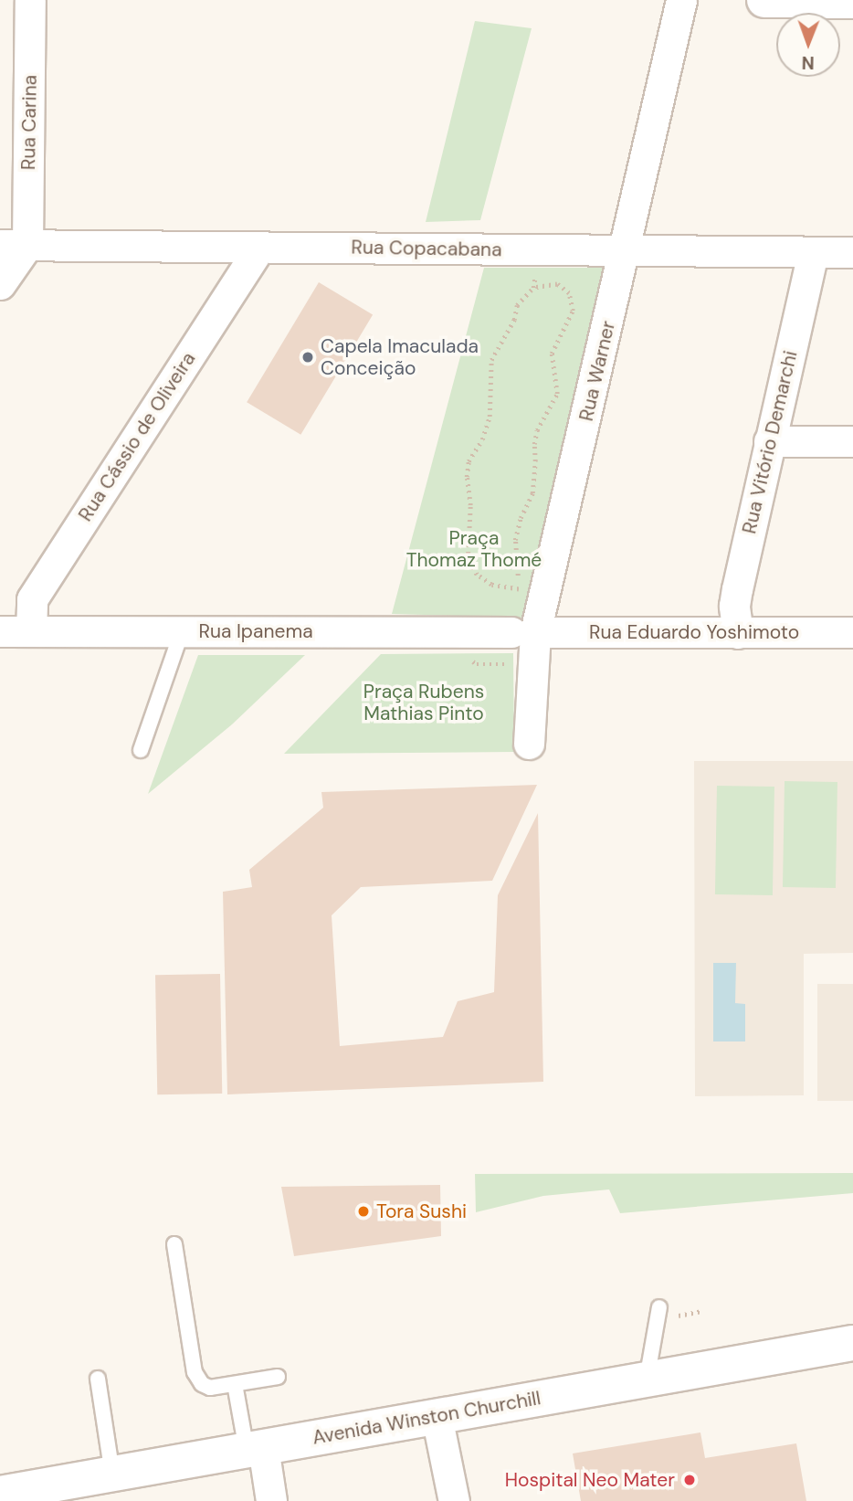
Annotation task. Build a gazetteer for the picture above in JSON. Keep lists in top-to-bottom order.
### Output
{
  "streets": {
    "main road": ["Avenida Winston Churchill"],
    "street": [
      "Rua Carina",
      "Rua Copacabana",
      "Rua Warner",
      "Rua Cássio de Oliveira",
      "Rua Vitório Demarchi",
      "Rua Ipanema",
      "Rua Eduardo Yoshimoto"
    ]
  },
  "crossings": [
    ["Rua Carina", "Rua Copacabana"],
    ["Rua Copacabana", "Rua Warner"],
    ["Rua Copacabana", "Rua Cássio de Oliveira"],
    ["Rua Copacabana", "Rua Vitório Demarchi"],
    ["Rua Warner", "Rua Ipanema"],
    ["Rua Warner", "Rua Eduardo Yoshimoto"],
    ["Rua Cássio de Oliveira", "Rua Ipanema"],
    ["Rua Vitório Demarchi", "Rua Eduardo Yoshimoto"],
    ["Rua Ipanema", "Rua Eduardo Yoshimoto"]
  ],
  "parks": ["Praça Thomaz Thomé", "Praça Rubens Mathias Pinto"],
  "places": ["Capela Imaculada Conceição", "Tora Sushi", "Hospital Neo Mater"],
  "north": "bottom"
}
